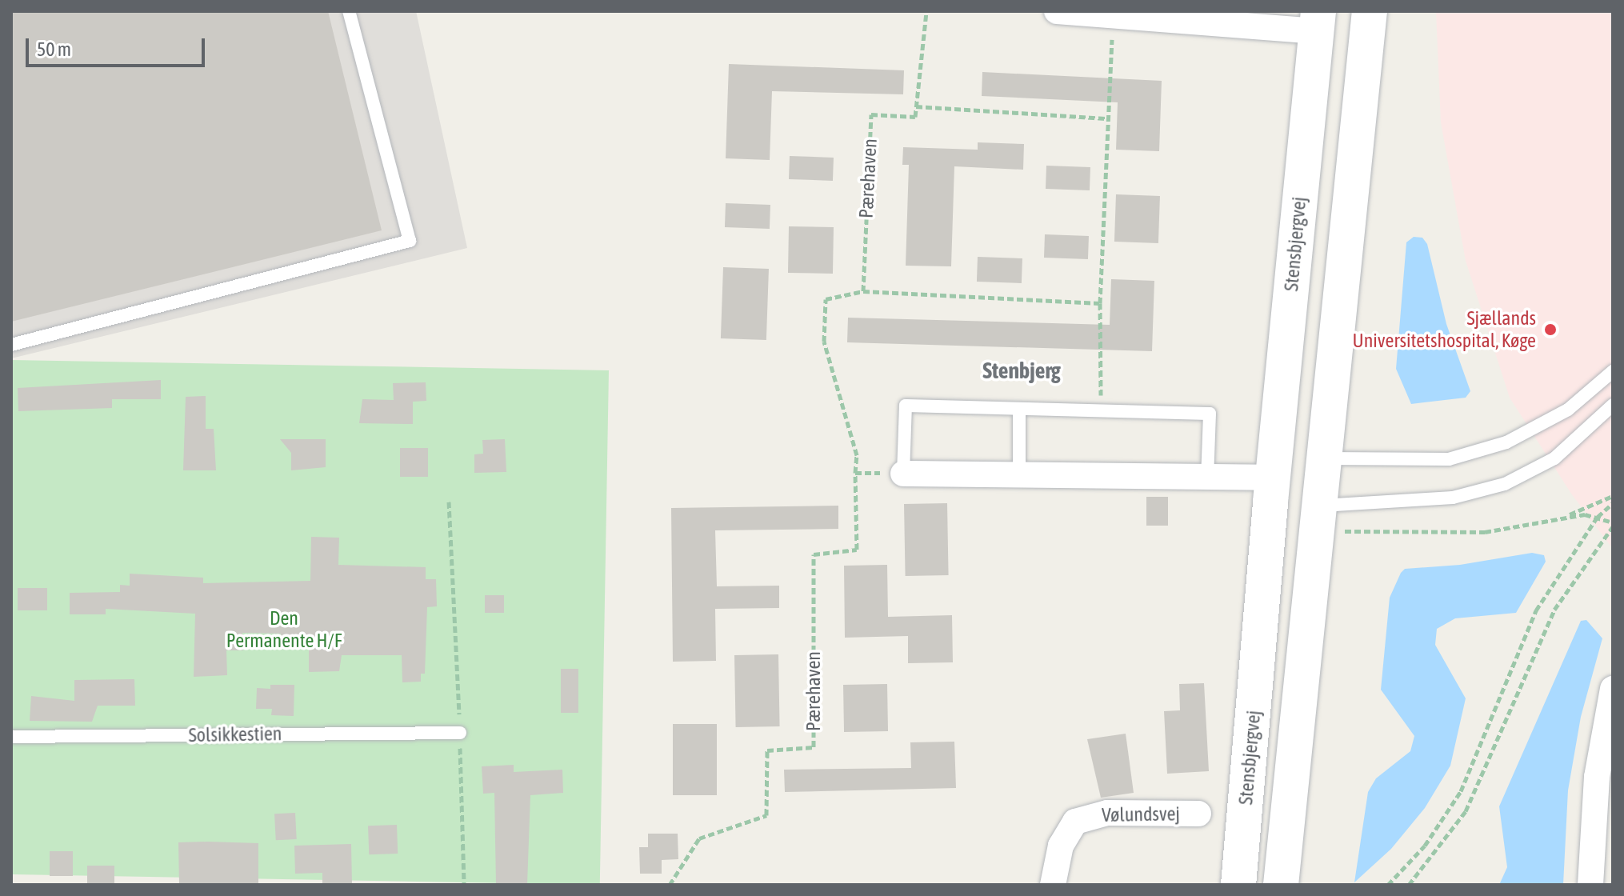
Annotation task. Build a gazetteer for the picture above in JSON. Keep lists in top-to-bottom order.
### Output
{
  "streets": {
    "street": ["Stensbjergvej", "Vølundsvej"],
    "lane": ["Solsikkestien"],
    "path": ["Pærehaven"]
  },
  "districts": ["Stenbjerg"],
  "parks": ["Den Permanente H/F"],
  "places": ["Sjællands Universitetshospital, Køge"],
  "scale_bar": "50 m"
}
